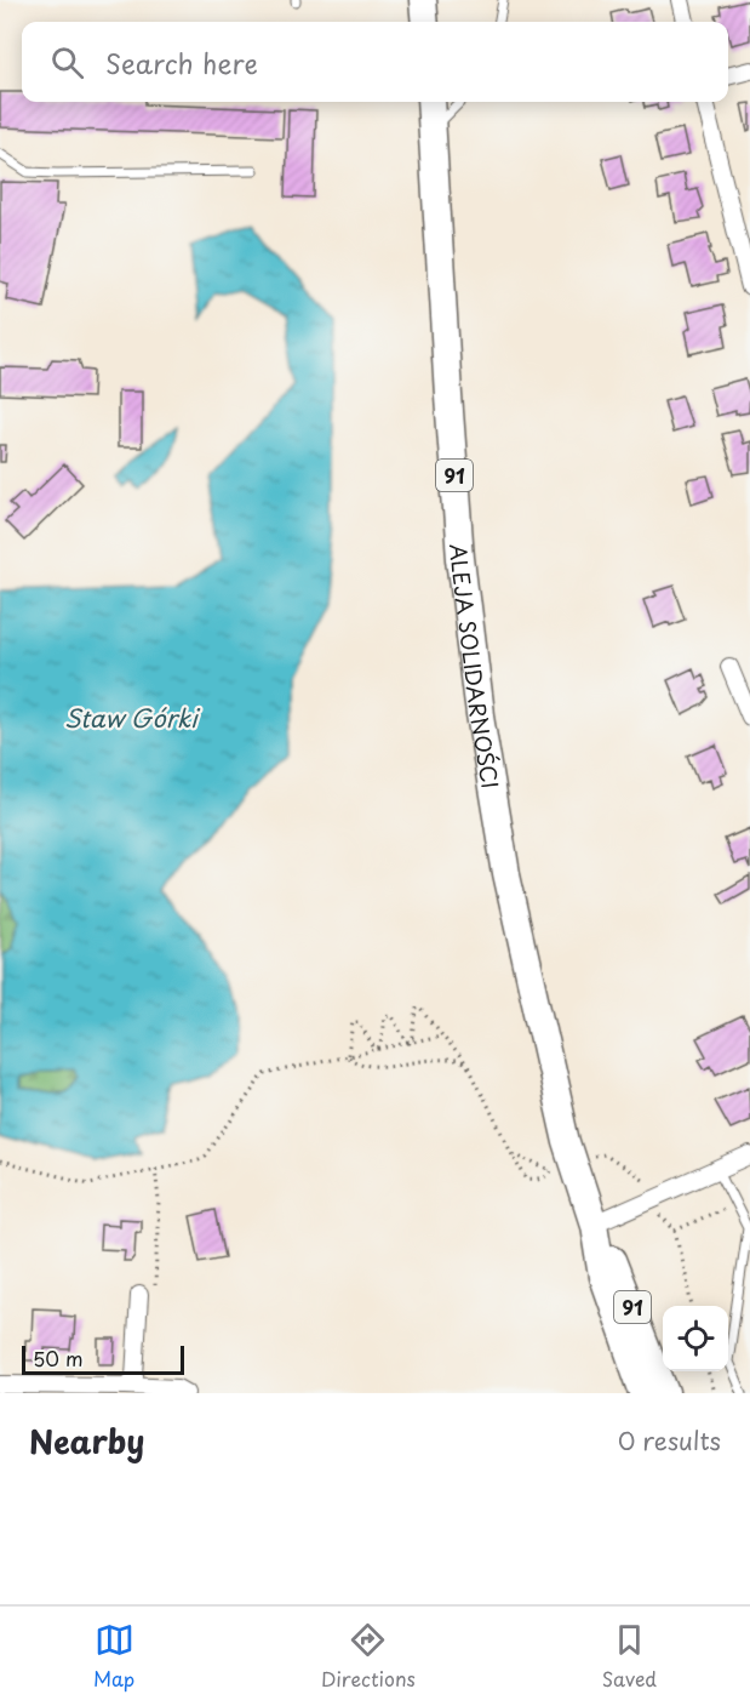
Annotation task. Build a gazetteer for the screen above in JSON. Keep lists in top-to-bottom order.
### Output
{
  "streets": {
    "main road": ["91", "ALEJA SOLIDARNOŚCI"]
  },
  "water": ["Staw Górki"],
  "scale_bar": "50 m",
  "page": {
    "search": "Search here",
    "scale": "50 m",
    "heading": ["Nearby", "0 results"],
    "nav": ["Map", "Directions", "Saved"]
  }
}
